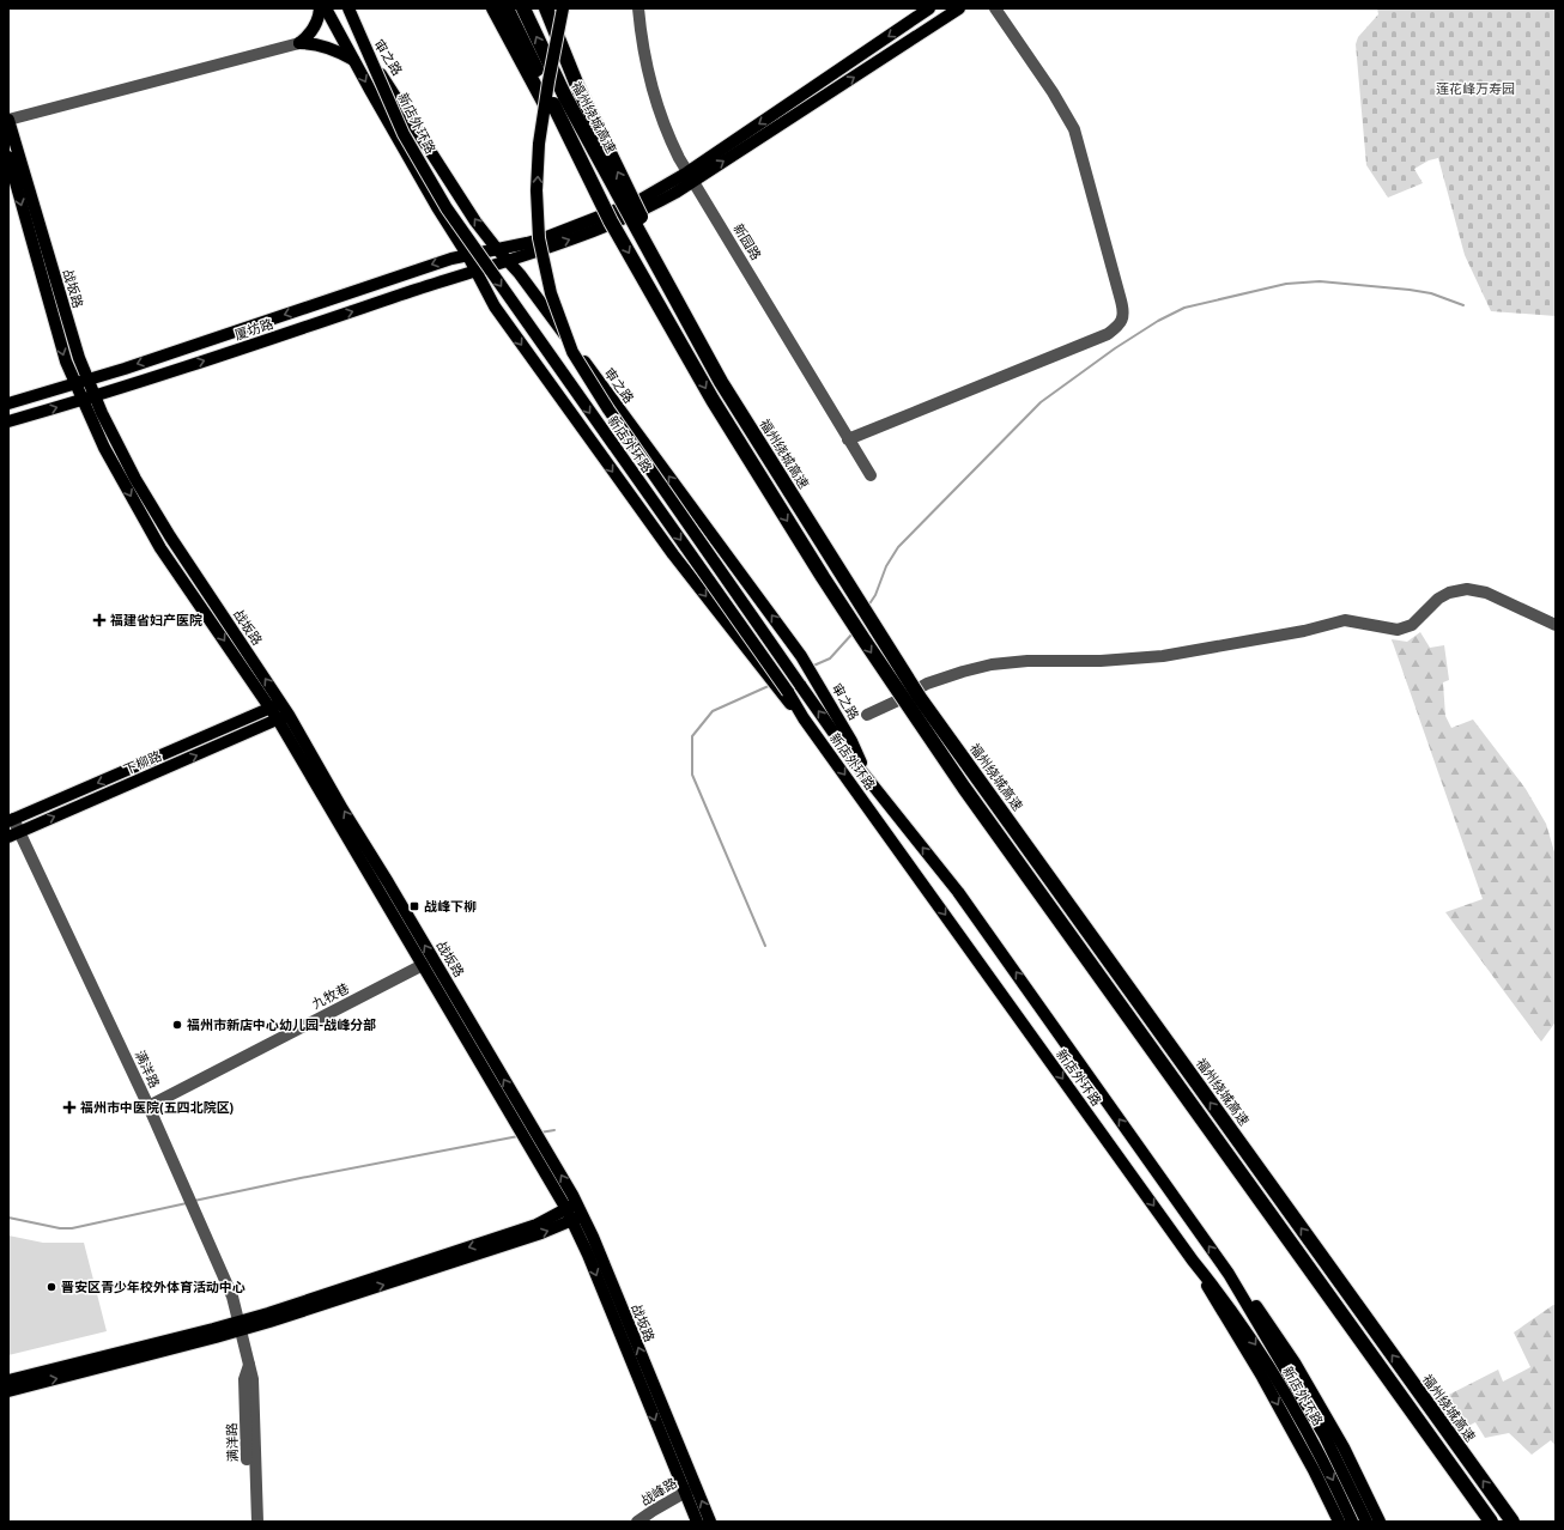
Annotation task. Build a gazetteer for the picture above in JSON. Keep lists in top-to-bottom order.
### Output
{
  "streets": {
    "highway": ["福州绕城高速"],
    "main road": [
      "审之路",
      "新店外环路",
      "战坂路",
      "厦坊路",
      "下柳路"
    ],
    "street": [
      "新园路",
      "九牧巷",
      "满洋路",
      "战峰路"
    ]
  },
  "crossings": [
    ["审之路", "新店外环路"],
    ["审之路", "厦坊路"],
    ["新园路", "厦坊路"],
    ["战坂路", "厦坊路"],
    ["战坂路", "下柳路"],
    ["战坂路", "九牧巷"],
    ["战坂路", "战峰路"],
    ["下柳路", "满洋路"],
    ["九牧巷", "满洋路"]
  ],
  "parks": ["莲花峰万寿园"],
  "places": {
    "health": ["福建省妇产医院", "福州市中医院(五四北院区)"],
    "transit": ["战峰下柳"],
    "other": ["福州市新店中心幼儿园-战峰分部", "晋安区青少年校外体育活动中心"]
  }
}
